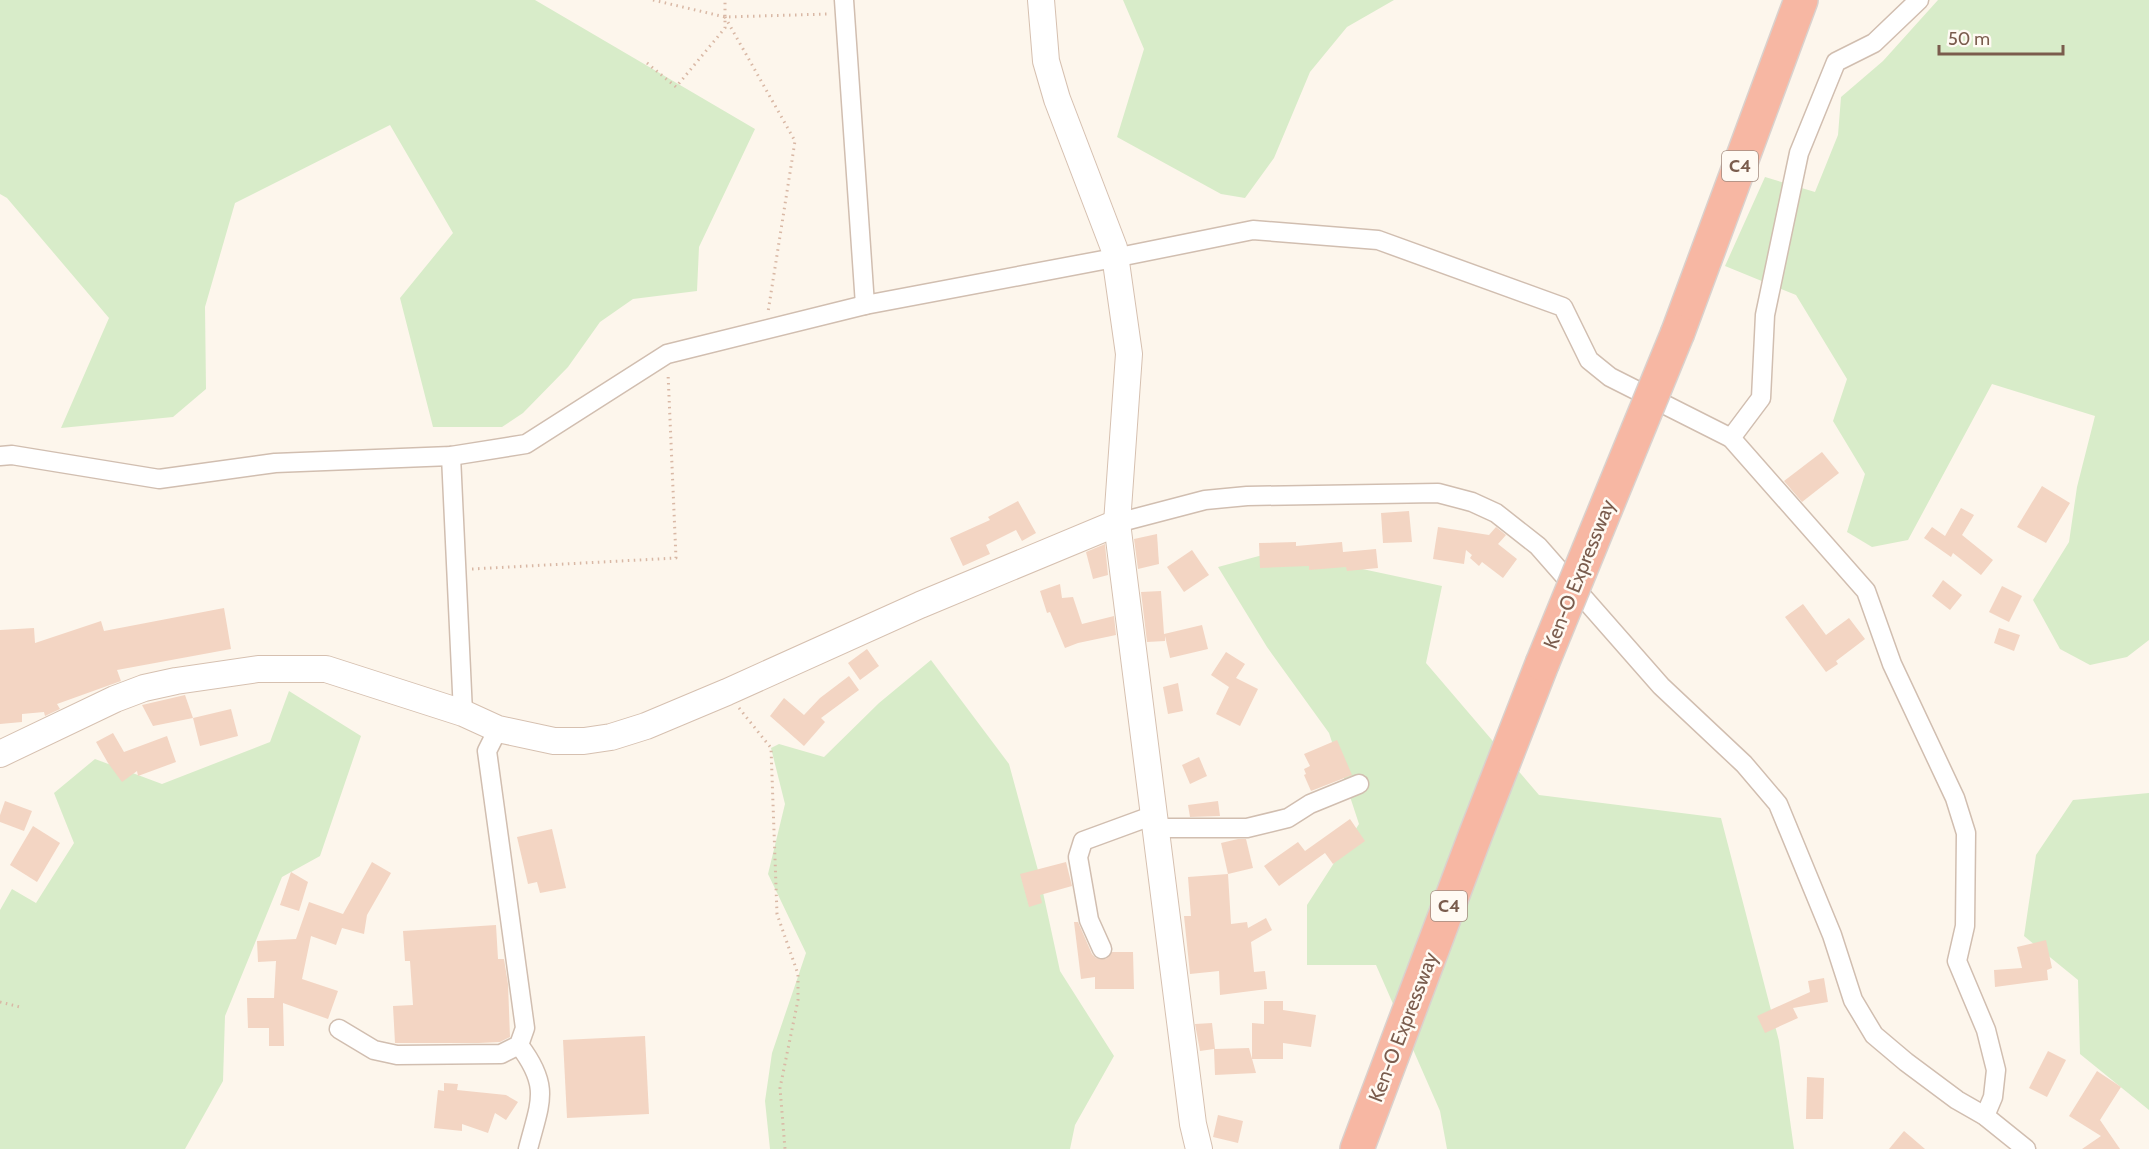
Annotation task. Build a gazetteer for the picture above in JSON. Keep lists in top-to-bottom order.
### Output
{
  "streets": {
    "highway": ["C4", "Ken-O Expressway"]
  },
  "scale_bar": "50 m"
}
